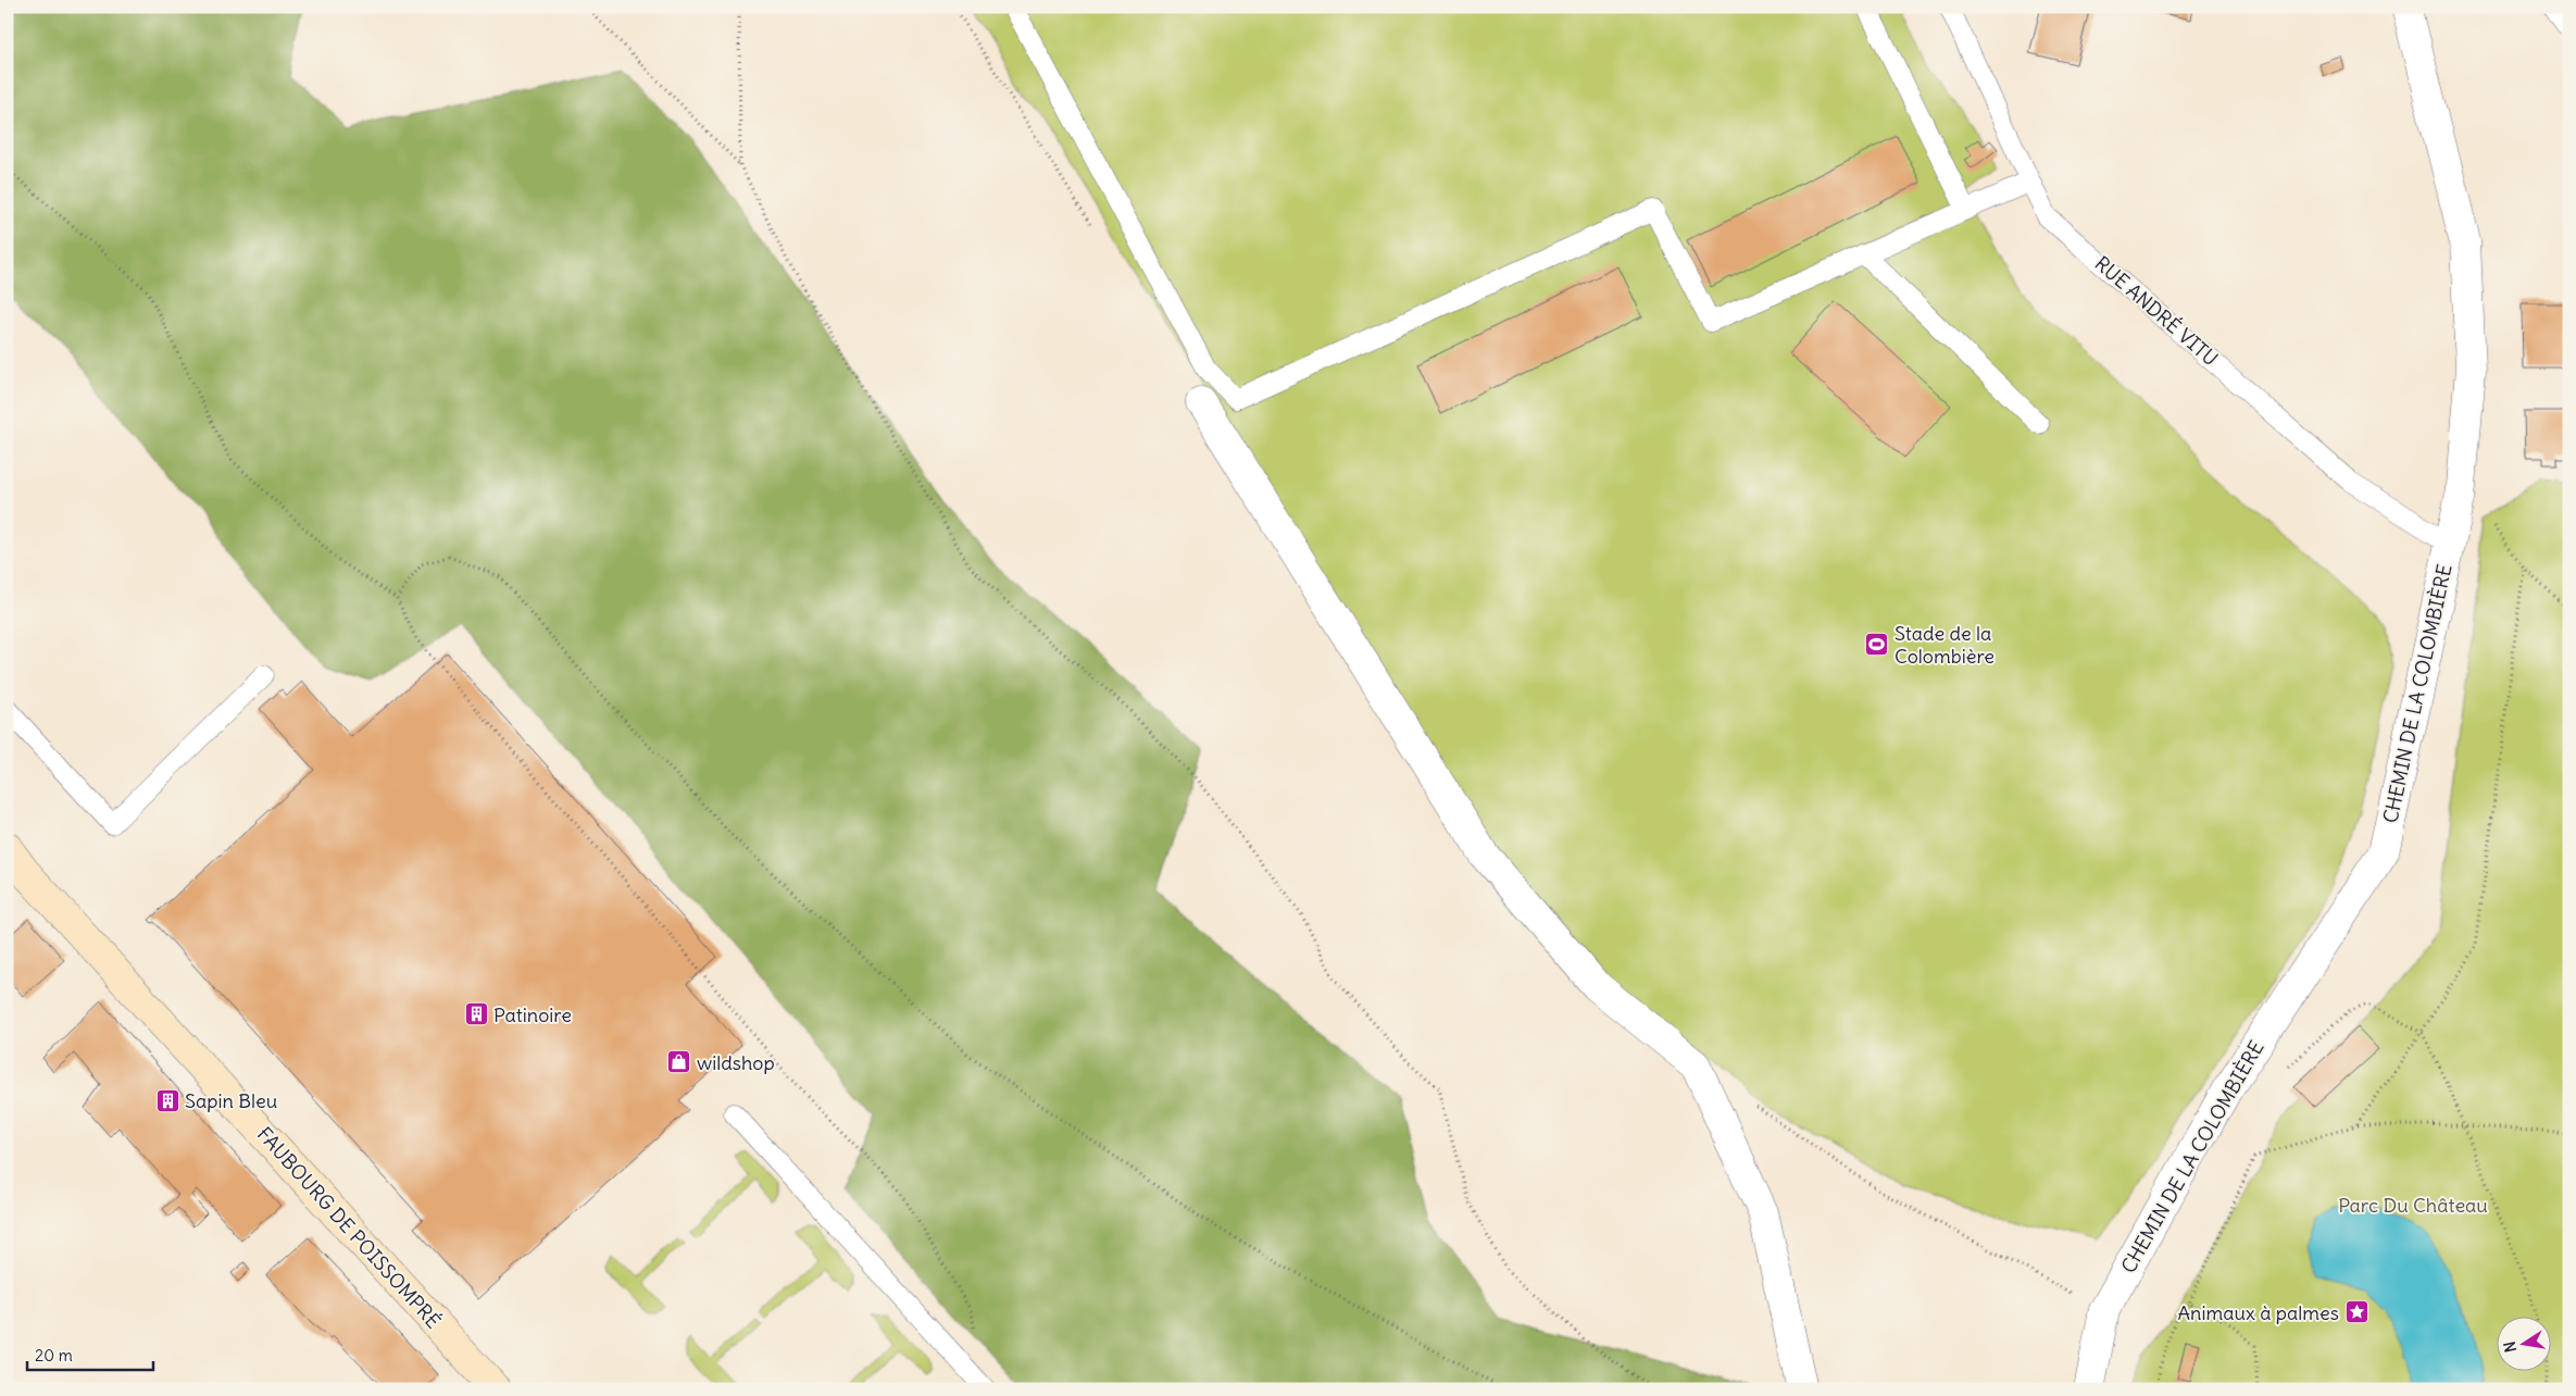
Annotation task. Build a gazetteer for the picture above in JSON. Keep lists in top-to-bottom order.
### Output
{
  "streets": {
    "main road": ["FAUBOURG DE POISSOMPRÉ"],
    "street": ["CHEMIN DE LA COLOMBIÈRE"],
    "lane": ["RUE ANDRÉ VITU"]
  },
  "crossings": [
    ["RUE ANDRÉ VITU", "CHEMIN DE LA COLOMBIÈRE"]
  ],
  "parks": ["Parc Du Château"],
  "places": {
    "sports": ["Stade de la Colombière"],
    "building": ["Patinoire", "Sapin Bleu"],
    "shop": ["wildshop"],
    "place": ["Animaux à palmes"]
  },
  "scale_bar": "20 m",
  "north": "left"
}
